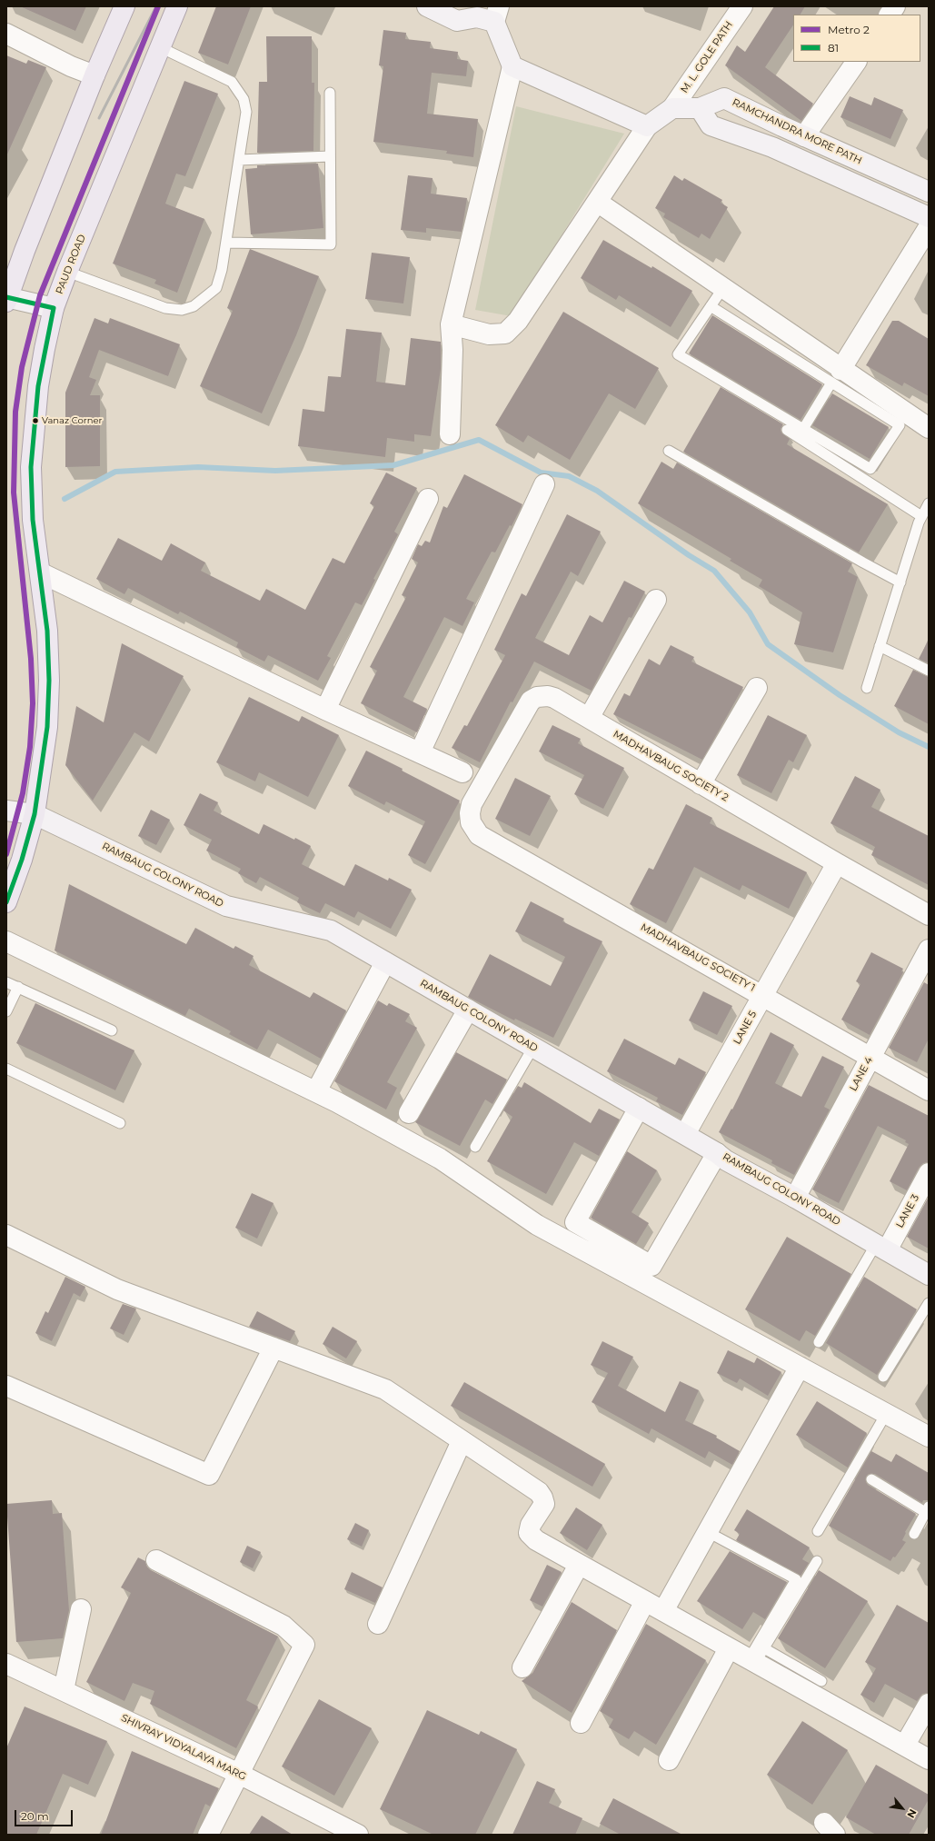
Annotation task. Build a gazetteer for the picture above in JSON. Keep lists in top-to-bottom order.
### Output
{
  "streets": {
    "main road": ["PAUD ROAD"],
    "street": [
      "M. L. GOLE PATH",
      "RAMCHANDRA MORE PATH",
      "MADHAVBAUG SOCIETY 2",
      "RAMBAUG COLONY ROAD",
      "MADHAVBAUG SOCIETY 1",
      "LANE 5",
      "LANE 4",
      "LANE 3",
      "SHIVRAY VIDYALAYA MARG"
    ]
  },
  "crossings": [
    ["PAUD ROAD", "RAMBAUG COLONY ROAD"],
    ["MADHAVBAUG SOCIETY 2", "MADHAVBAUG SOCIETY 1"],
    ["MADHAVBAUG SOCIETY 2", "LANE 5"],
    ["RAMBAUG COLONY ROAD", "LANE 5"],
    ["RAMBAUG COLONY ROAD", "LANE 4"],
    ["RAMBAUG COLONY ROAD", "LANE 3"],
    ["MADHAVBAUG SOCIETY 1", "LANE 5"],
    ["MADHAVBAUG SOCIETY 1", "LANE 4"]
  ],
  "places": ["Vanaz Corner"],
  "lines": ["metro line 2", "transit line 81"],
  "legend": ["Metro 2", "81"],
  "scale_bar": "20 m",
  "north": "bottom right"
}
